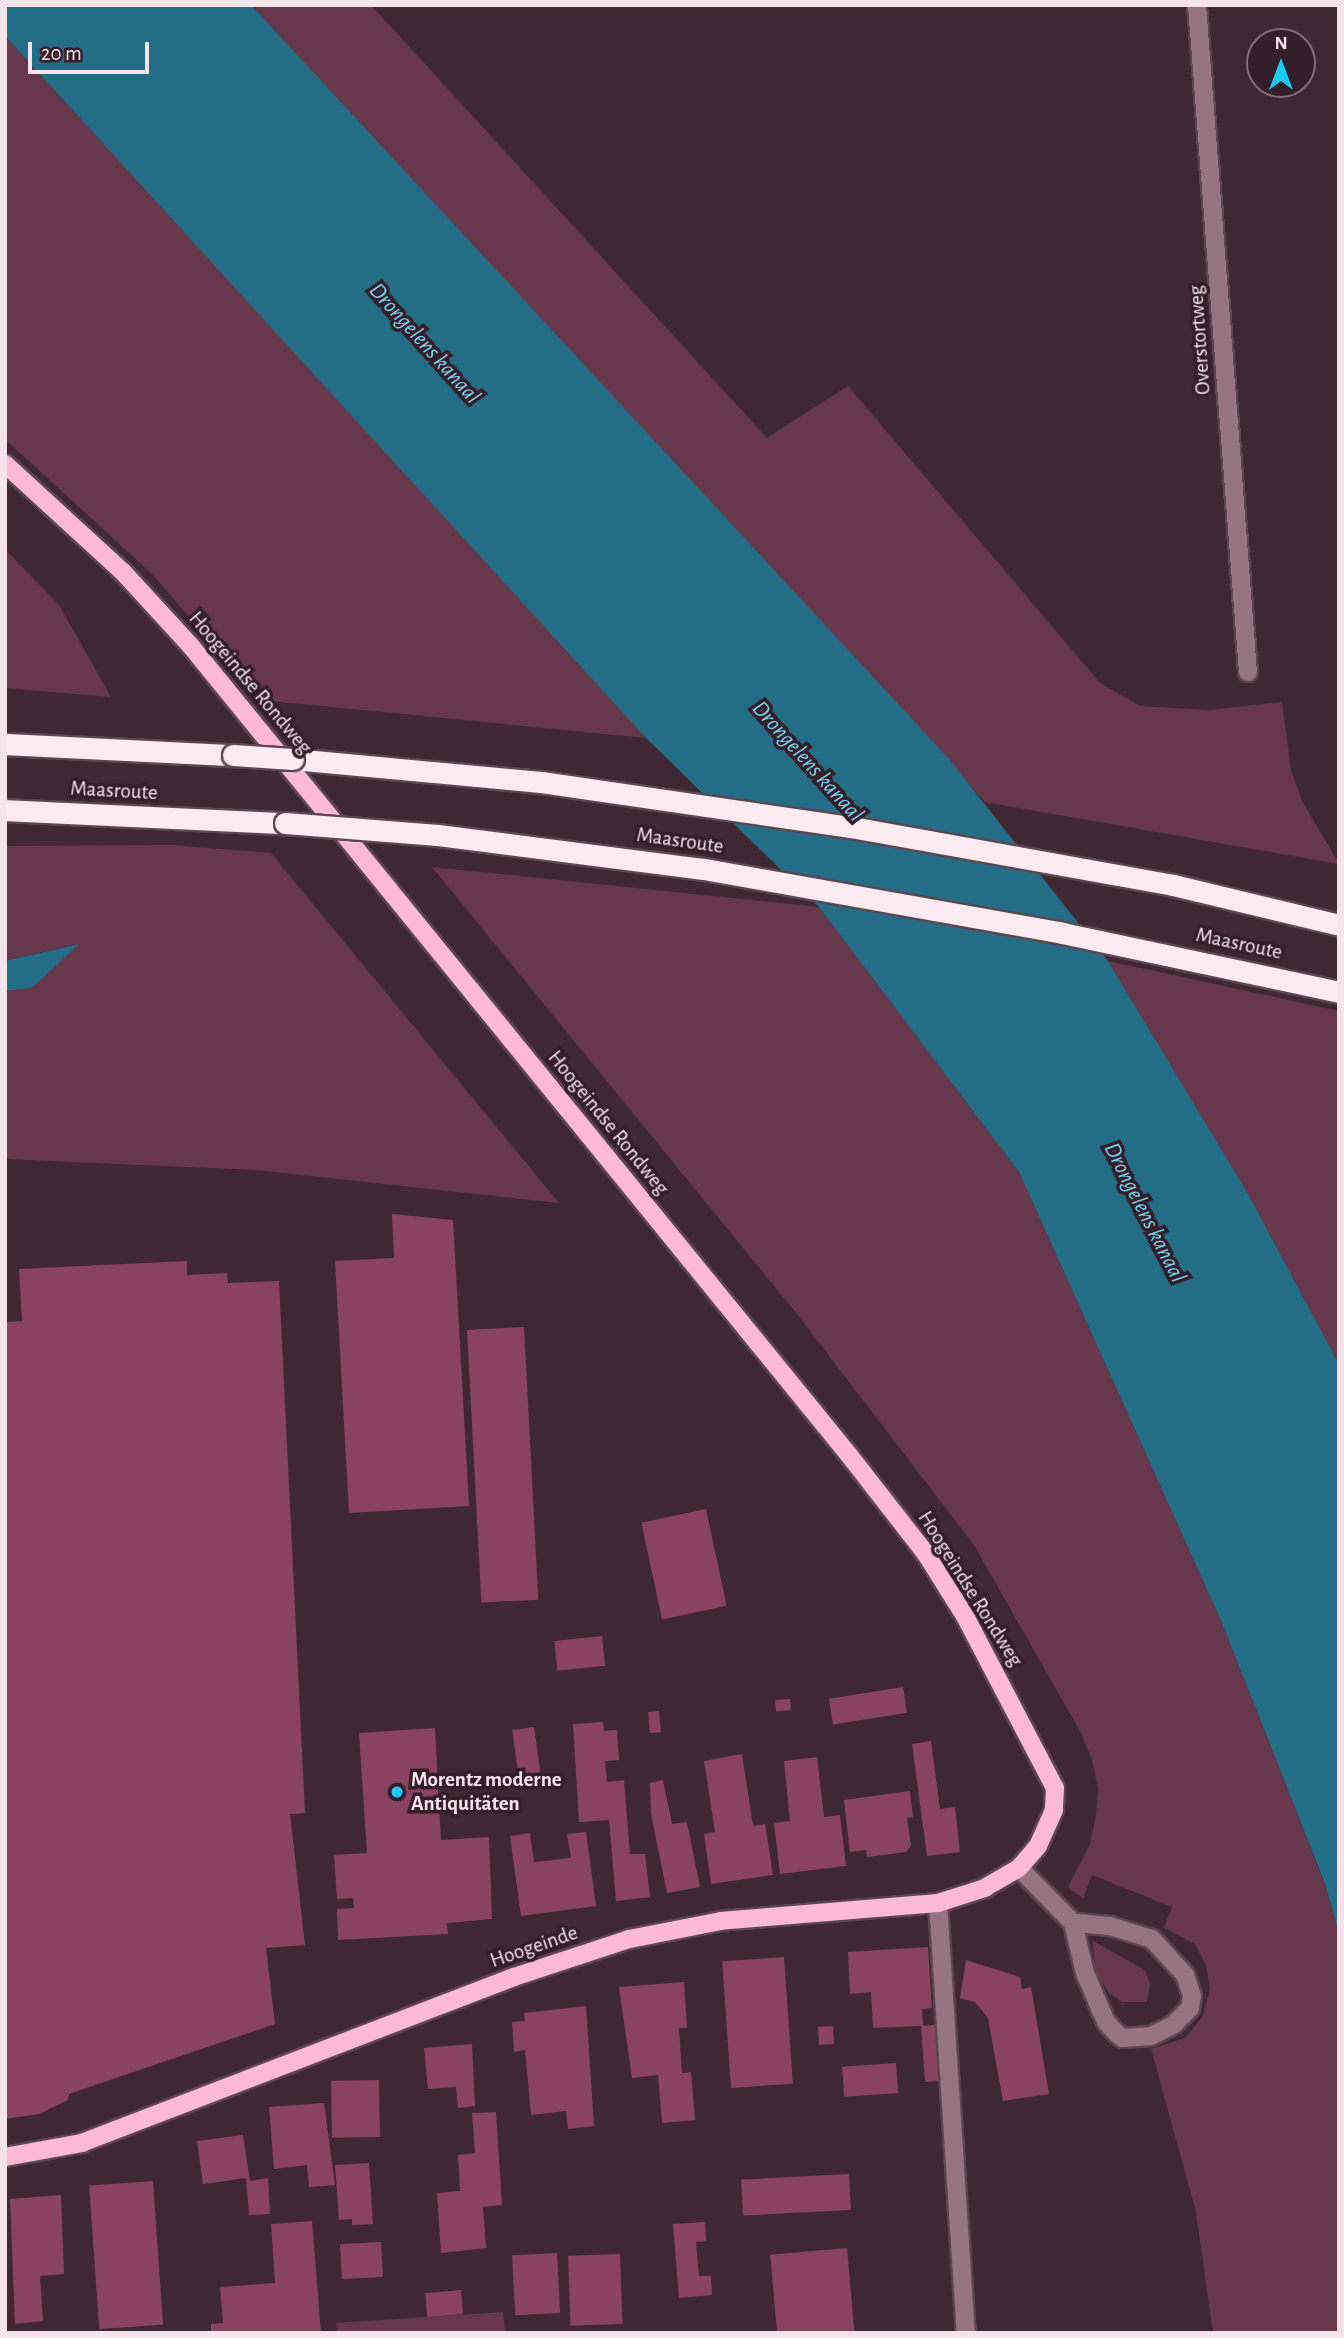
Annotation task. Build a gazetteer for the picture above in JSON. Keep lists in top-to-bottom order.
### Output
{
  "streets": {
    "highway": ["Maasroute"],
    "main road": ["Hoogeindse Rondweg", "Hoogeinde"],
    "street": ["Overstortweg"]
  },
  "crossings": [
    ["Hoogeindse Rondweg", "Hoogeinde"]
  ],
  "water": ["Drongelens kanaal"],
  "places": ["Morentz moderne Antiquitäten"],
  "scale_bar": "20 m",
  "north": "top"
}
